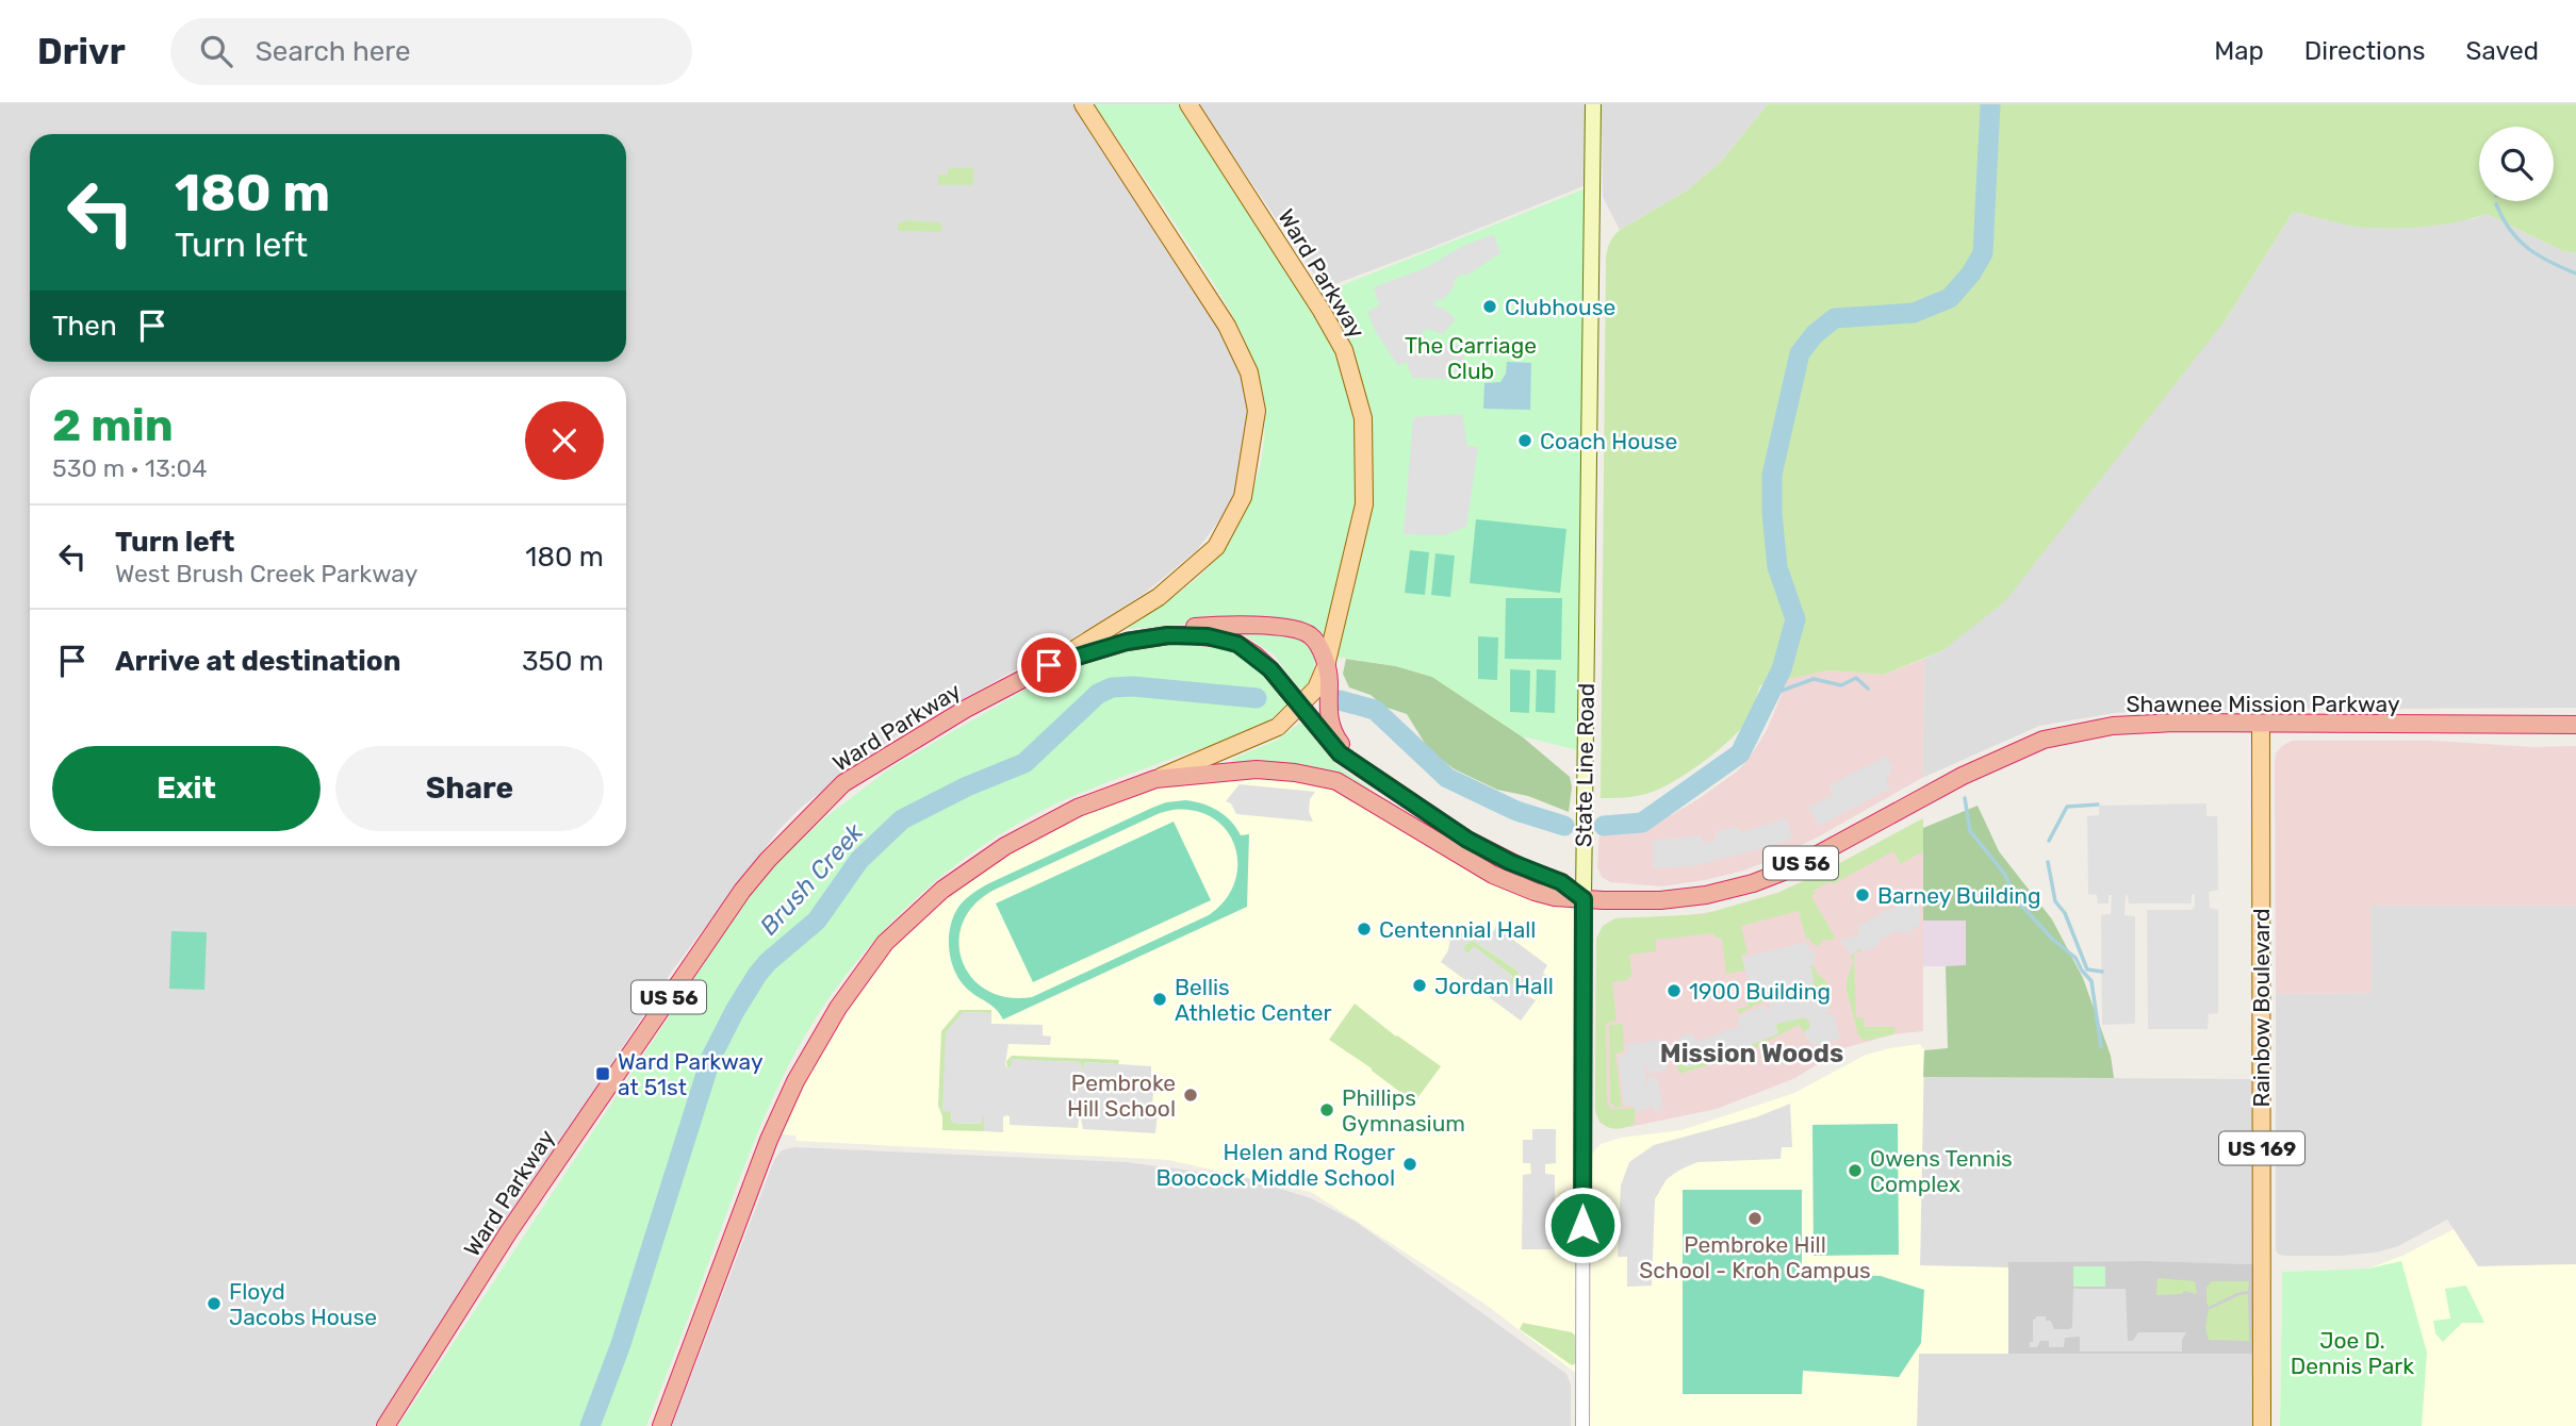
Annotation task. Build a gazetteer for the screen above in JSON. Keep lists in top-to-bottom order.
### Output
{
  "streets": {
    "highway": ["Ward Parkway", "Shawnee Mission Parkway", "US 56"],
    "main road": ["State Line Road", "Rainbow Boulevard", "US 169"]
  },
  "crossings": [
    ["Ward Parkway", "US 56"],
    ["Shawnee Mission Parkway", "State Line Road"],
    ["Shawnee Mission Parkway", "US 56"],
    ["Shawnee Mission Parkway", "Rainbow Boulevard"],
    ["State Line Road", "US 56"]
  ],
  "districts": ["Mission Woods"],
  "water": ["Brush Creek"],
  "parks": ["The Carriage Club", "Joe D. Dennis Park"],
  "places": {
    "other": [
      "Clubhouse",
      "Coach House",
      "Barney Building",
      "Centennial Hall",
      "Jordan Hall",
      "1900 Building",
      "Bellis Athletic Center",
      "Pembroke Hill School",
      "Phillips Gymnasium",
      "Helen and Roger Boocock Middle School",
      "Owens Tennis Complex",
      "Pembroke Hill School - Kroh Campus",
      "Floyd Jacobs House"
    ],
    "transit": ["Ward Parkway at 51st"]
  },
  "page": {
    "header": "Drivr",
    "search": "Search here",
    "nav": ["Map", "Directions", "Saved"],
    "turn": ["180 m", "Turn left"],
    "then": "Then",
    "heading": ["2 min", "530 m · 13:04"],
    "list": [
      {
        "name": "Turn left",
        "note": "West Brush Creek Parkway",
        "value": "180 m"
      },
      {
        "name": "Arrive at destination",
        "value": "350 m"
      }
    ],
    "buttons": ["Exit", "Share"]
  }
}
